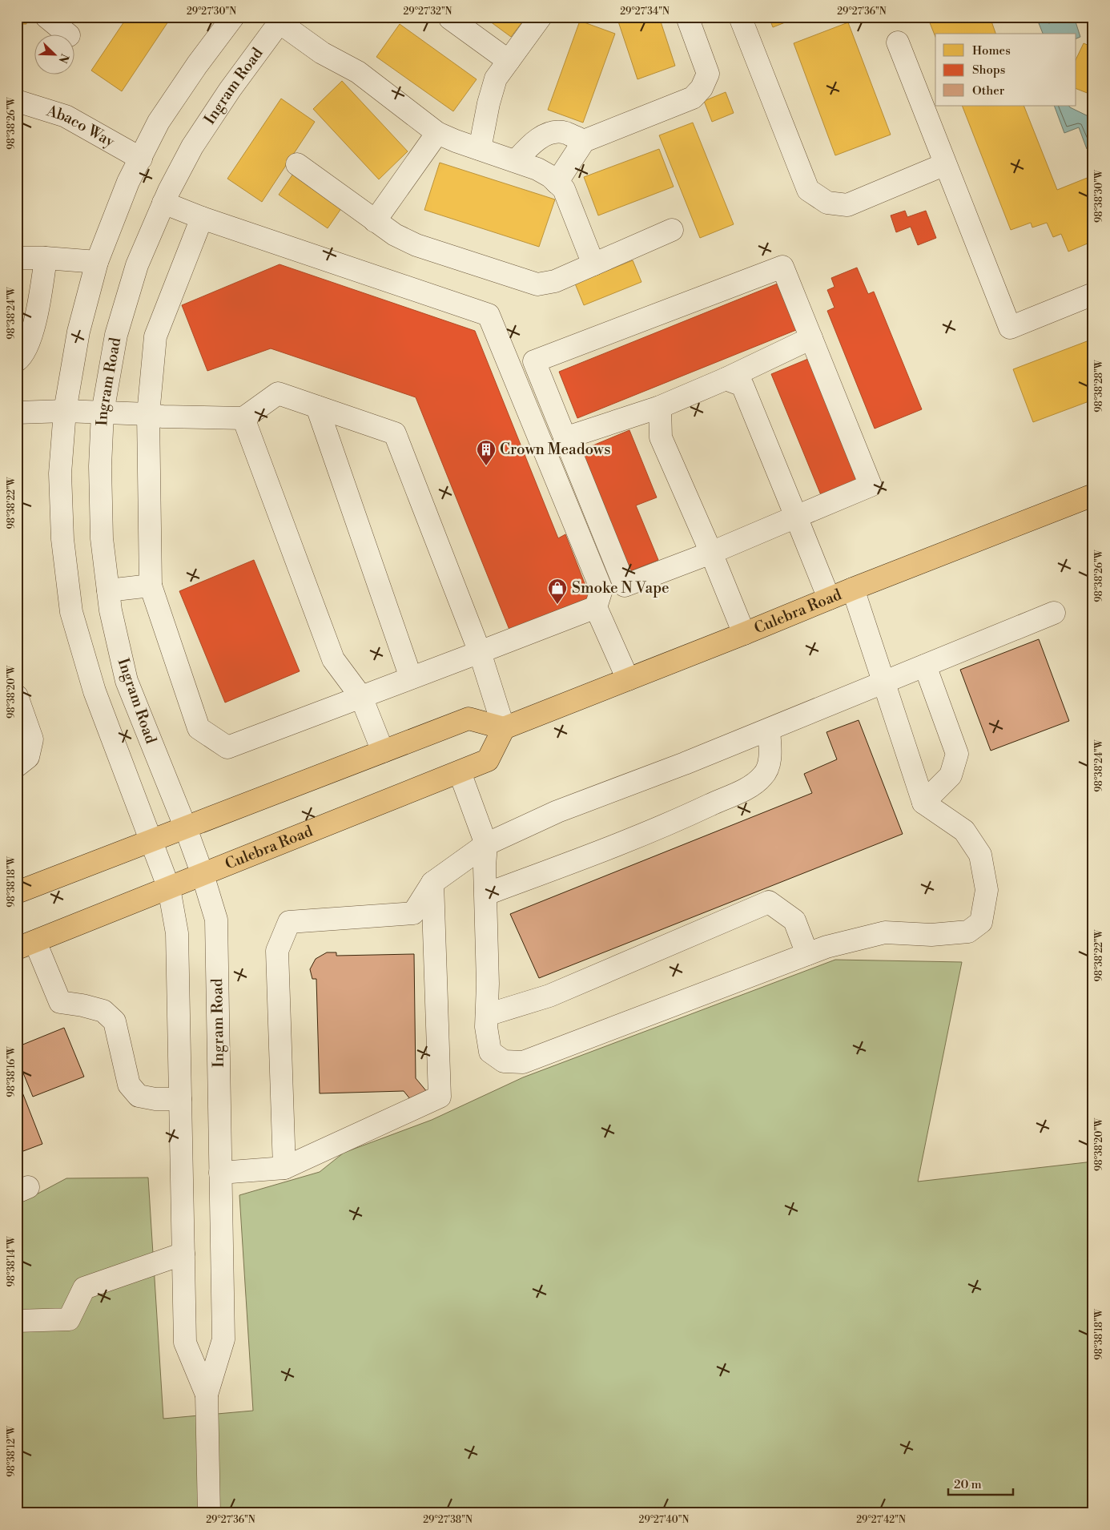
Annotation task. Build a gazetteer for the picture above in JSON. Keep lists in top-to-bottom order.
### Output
{
  "streets": {
    "main road": ["Culebra Road"],
    "street": ["Ingram Road", "Abaco Way"]
  },
  "crossings": [
    ["Ingram Road", "Abaco Way"],
    ["Ingram Road", "Culebra Road"]
  ],
  "places": {
    "building": ["Crown Meadows"],
    "shop": ["Smoke N Vape"]
  },
  "legend": ["Homes", "Shops", "Other"],
  "scale_bar": "20 m",
  "north": "bottom right",
  "coordinates": [
    "29°27'30\"N",
    "29°27'32\"N",
    "29°27'34\"N",
    "29°27'36\"N",
    "98°38'26\"W",
    "98°38'30\"W",
    "98°38'24\"W",
    "98°38'28\"W",
    "98°38'22\"W",
    "98°38'20\"W",
    "98°38'18\"W",
    "98°38'16\"W",
    "98°38'14\"W",
    "98°38'12\"W",
    "29°27'38\"N",
    "29°27'40\"N",
    "29°27'42\"N"
  ]
}
